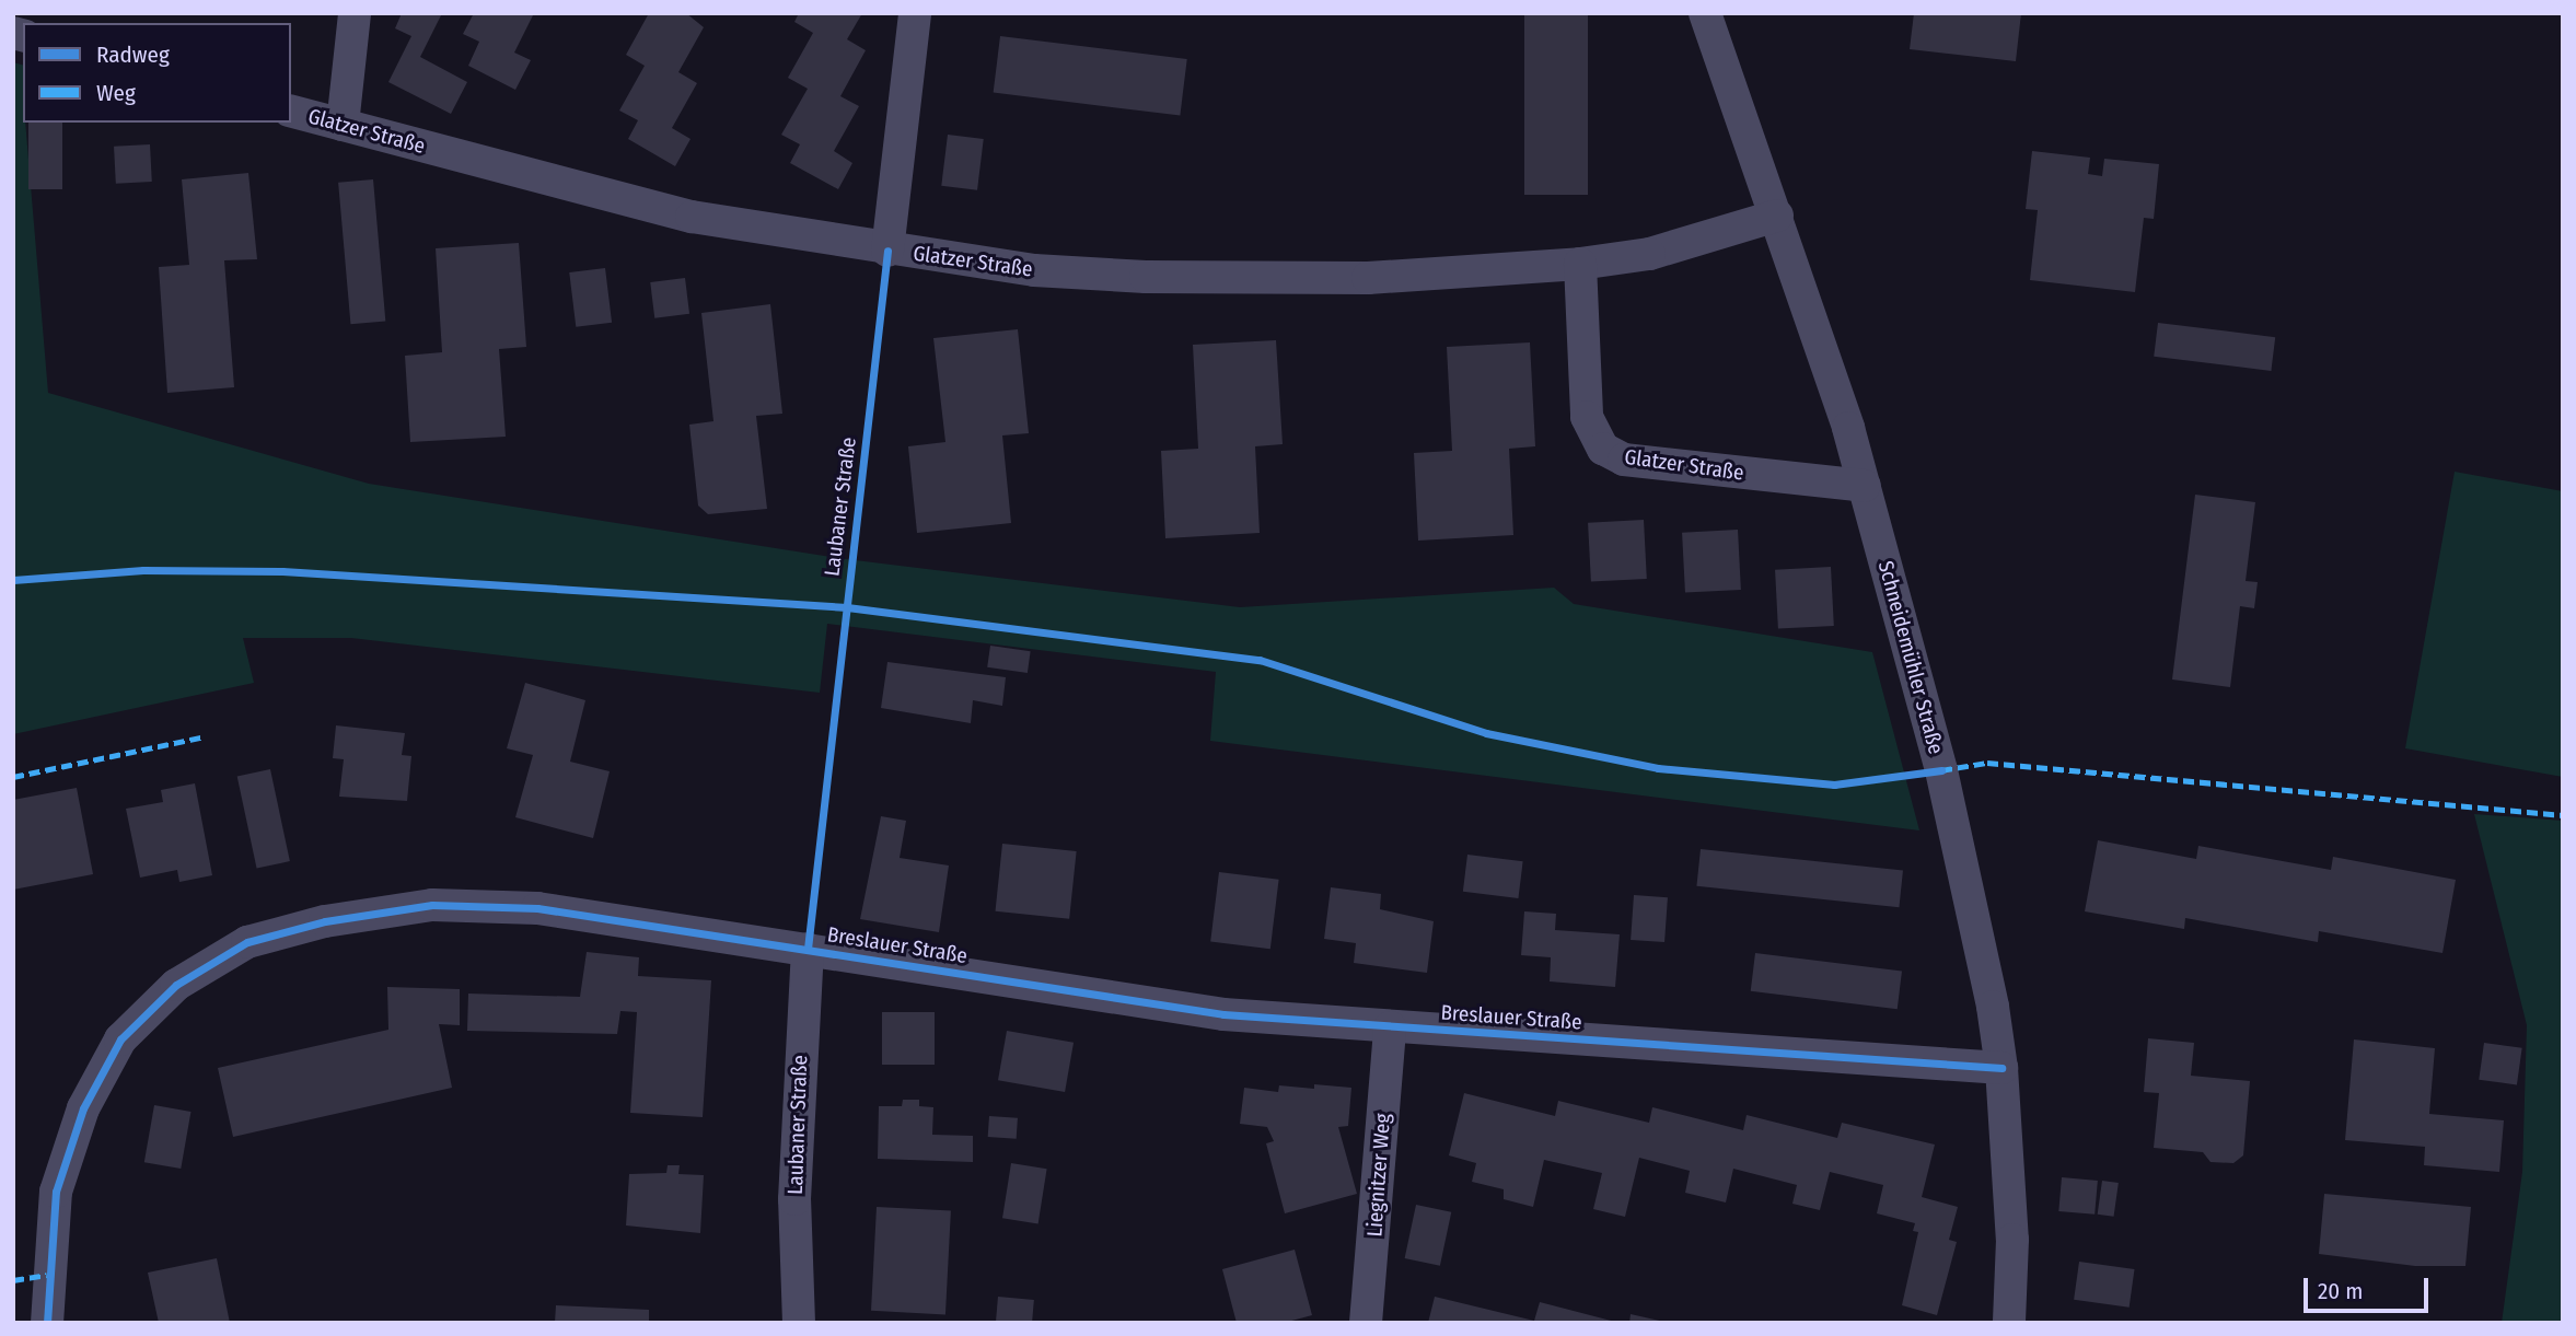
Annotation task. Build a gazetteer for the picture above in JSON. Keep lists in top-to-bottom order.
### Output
{
  "streets": {
    "street": [
      "Glatzer Straße",
      "Laubaner Straße",
      "Schneidemühler Straße",
      "Breslauer Straße",
      "Liegnitzer Weg"
    ]
  },
  "crossings": [
    ["Glatzer Straße", "Schneidemühler Straße"],
    ["Laubaner Straße", "Breslauer Straße"],
    ["Schneidemühler Straße", "Breslauer Straße"],
    ["Breslauer Straße", "Liegnitzer Weg"]
  ],
  "legend": ["Radweg", "Weg"],
  "scale_bar": "20 m"
}
